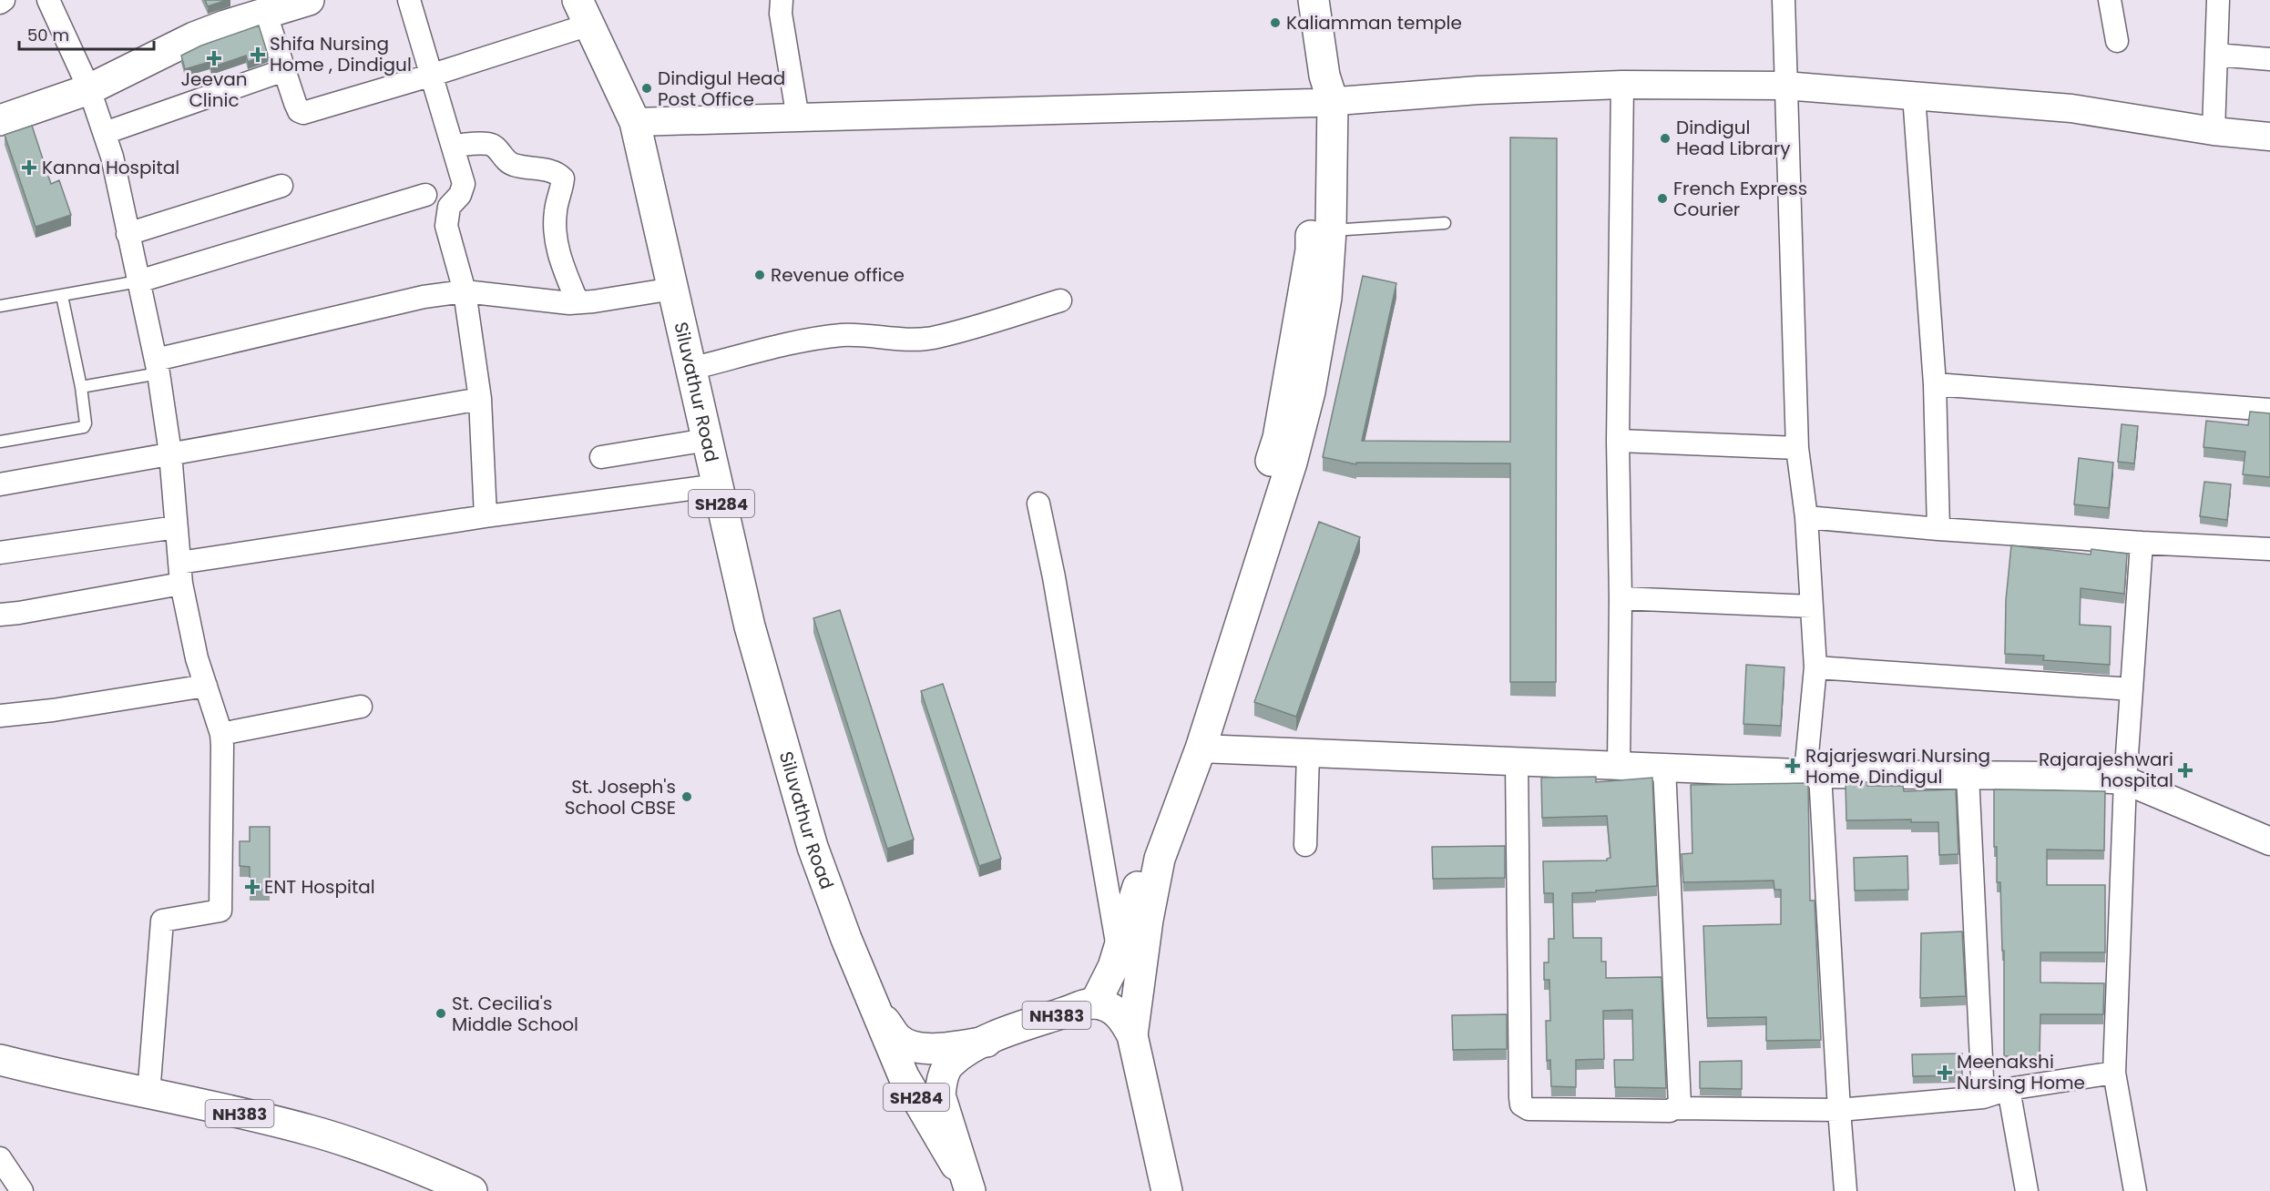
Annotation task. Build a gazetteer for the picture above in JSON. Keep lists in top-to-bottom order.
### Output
{
  "streets": {
    "main road": ["Siluvathur Road", "SH284", "NH383"]
  },
  "crossings": [
    ["Siluvathur Road", "NH383"]
  ],
  "places": {
    "other": [
      "Kaliamman temple",
      "Dindigul Head Post Office",
      "Dindigul Head Library",
      "French Express Courier",
      "Revenue office",
      "St. Joseph's School CBSE",
      "St. Cecilia's Middle School"
    ],
    "health": [
      "Shifa Nursing Home , Dindigul",
      "Jeevan Clinic",
      "Kanna Hospital",
      "Rajarjeswari Nursing Home, Dindigul",
      "Rajarajeshwari hospital",
      "ENT Hospital",
      "Meenakshi Nursing Home"
    ]
  },
  "scale_bar": "50 m"
}
